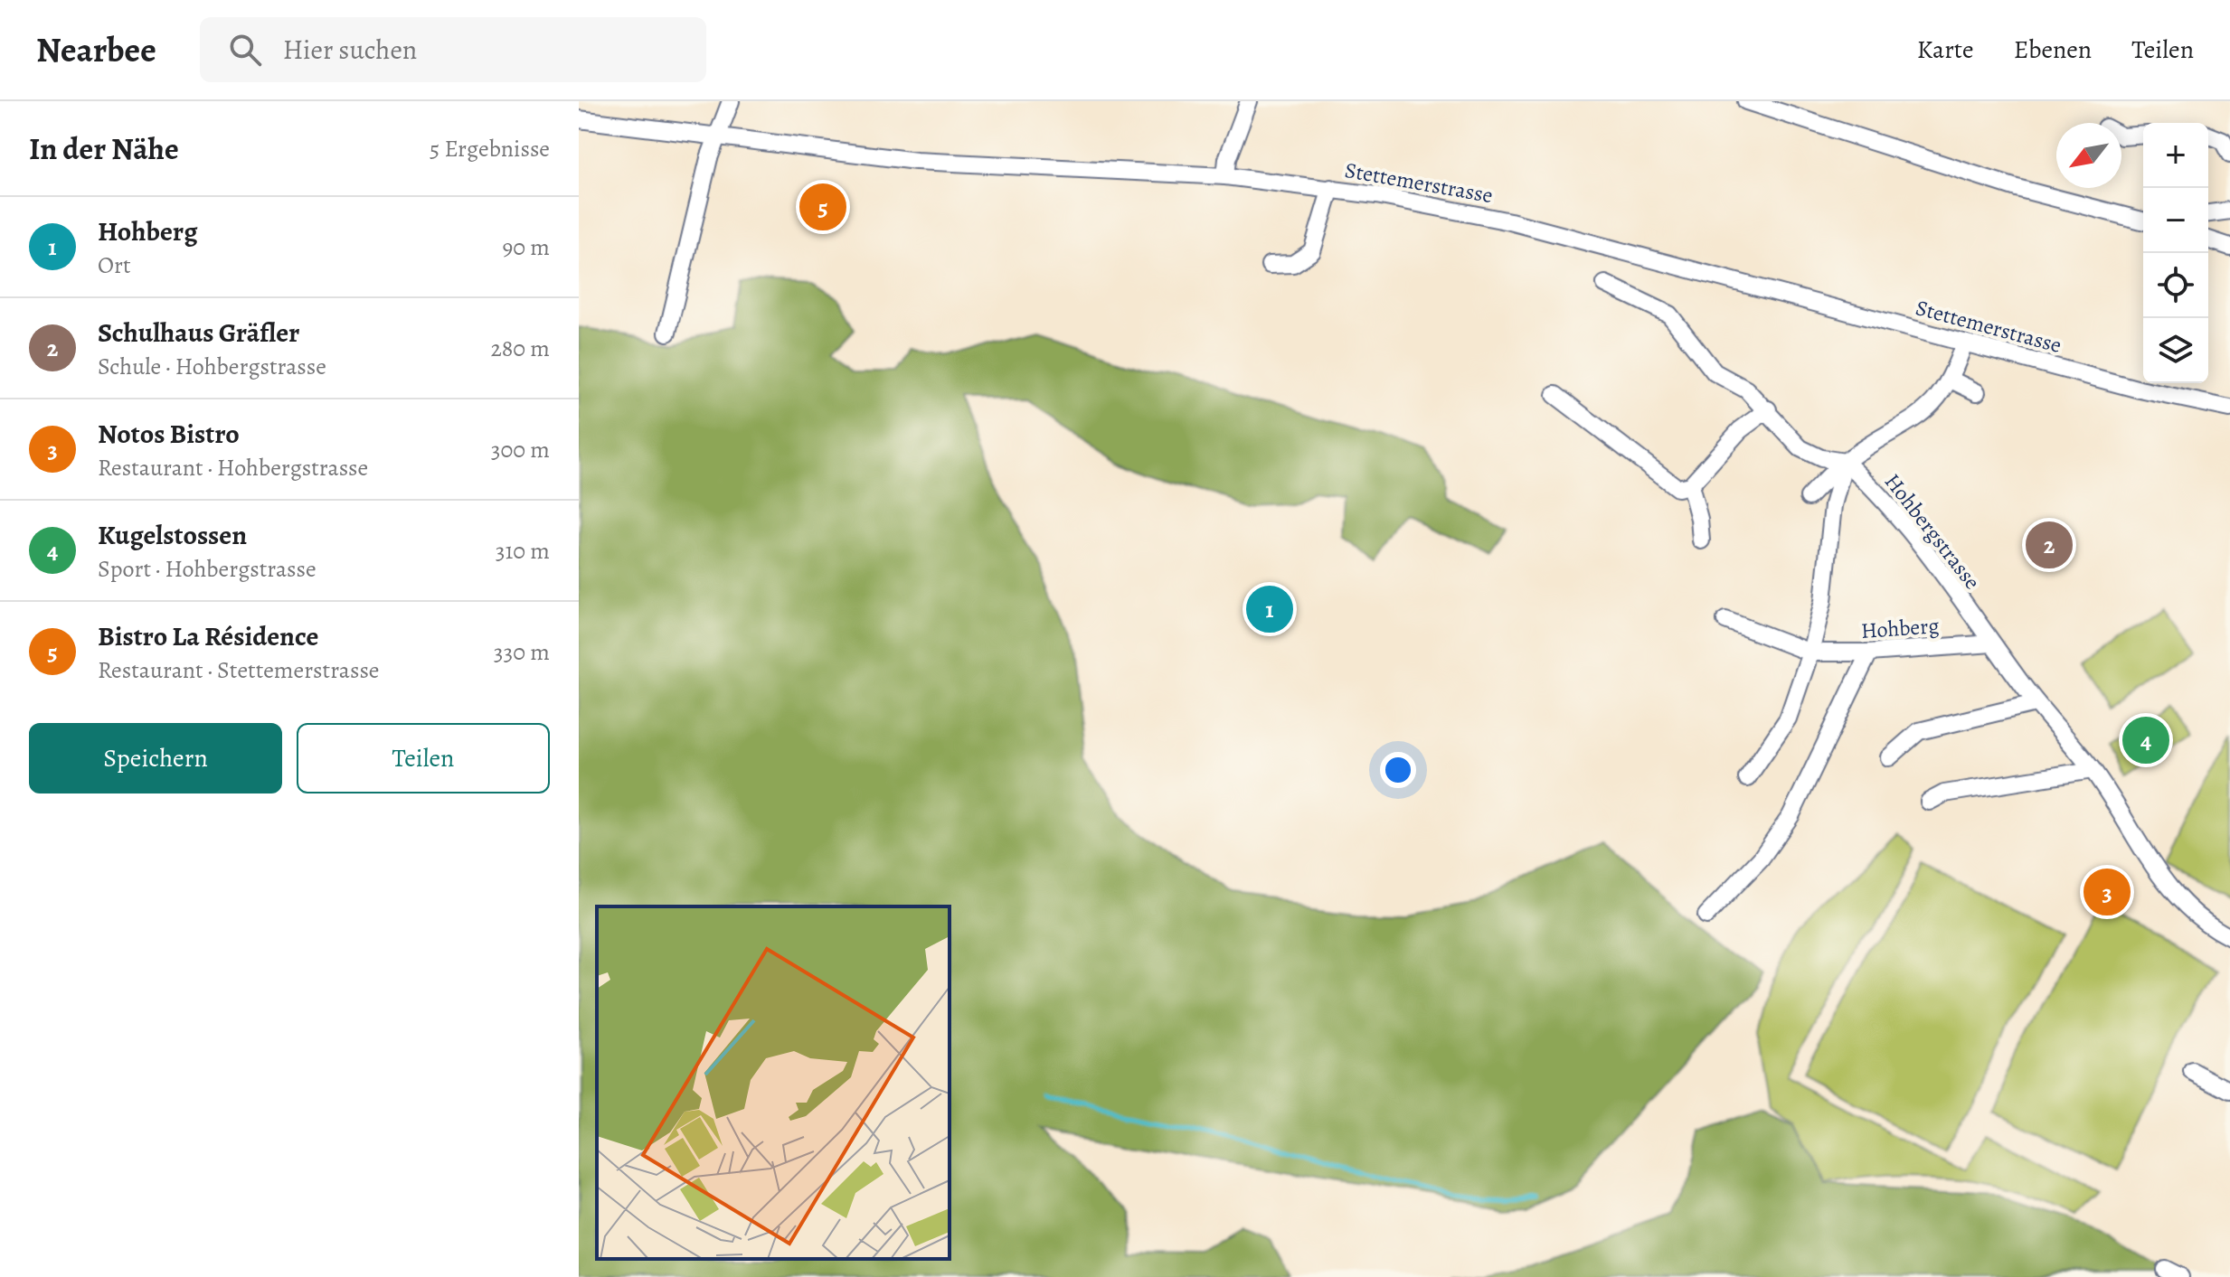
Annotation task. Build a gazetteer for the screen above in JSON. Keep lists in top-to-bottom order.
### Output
{
  "streets": {
    "street": ["Stettemerstrasse", "Hohbergstrasse", "Hohberg"]
  },
  "crossings": [
    ["Hohbergstrasse", "Hohberg"]
  ],
  "north": "bottom left",
  "page": {
    "header": "Nearbee",
    "search": "Hier suchen",
    "nav": ["Karte", "Ebenen", "Teilen"],
    "heading": ["In der Nähe", "5 Ergebnisse"],
    "map_buttons": ["+", "−"],
    "pins": [
      "5",
      "2",
      "1",
      "4",
      "3"
    ],
    "list": [
      {
        "mark": "1",
        "name": "Hohberg",
        "note": "Ort",
        "value": "90 m"
      },
      {
        "mark": "2",
        "name": "Schulhaus Gräfler",
        "note": "Schule · Hohbergstrasse",
        "value": "280 m"
      },
      {
        "mark": "3",
        "name": "Notos Bistro",
        "note": "Restaurant · Hohbergstrasse",
        "value": "300 m"
      },
      {
        "mark": "4",
        "name": "Kugelstossen",
        "note": "Sport · Hohbergstrasse",
        "value": "310 m"
      },
      {
        "mark": "5",
        "name": "Bistro La Résidence",
        "note": "Restaurant · Stettemerstrasse",
        "value": "330 m"
      }
    ],
    "buttons": ["Speichern", "Teilen"]
  }
}
